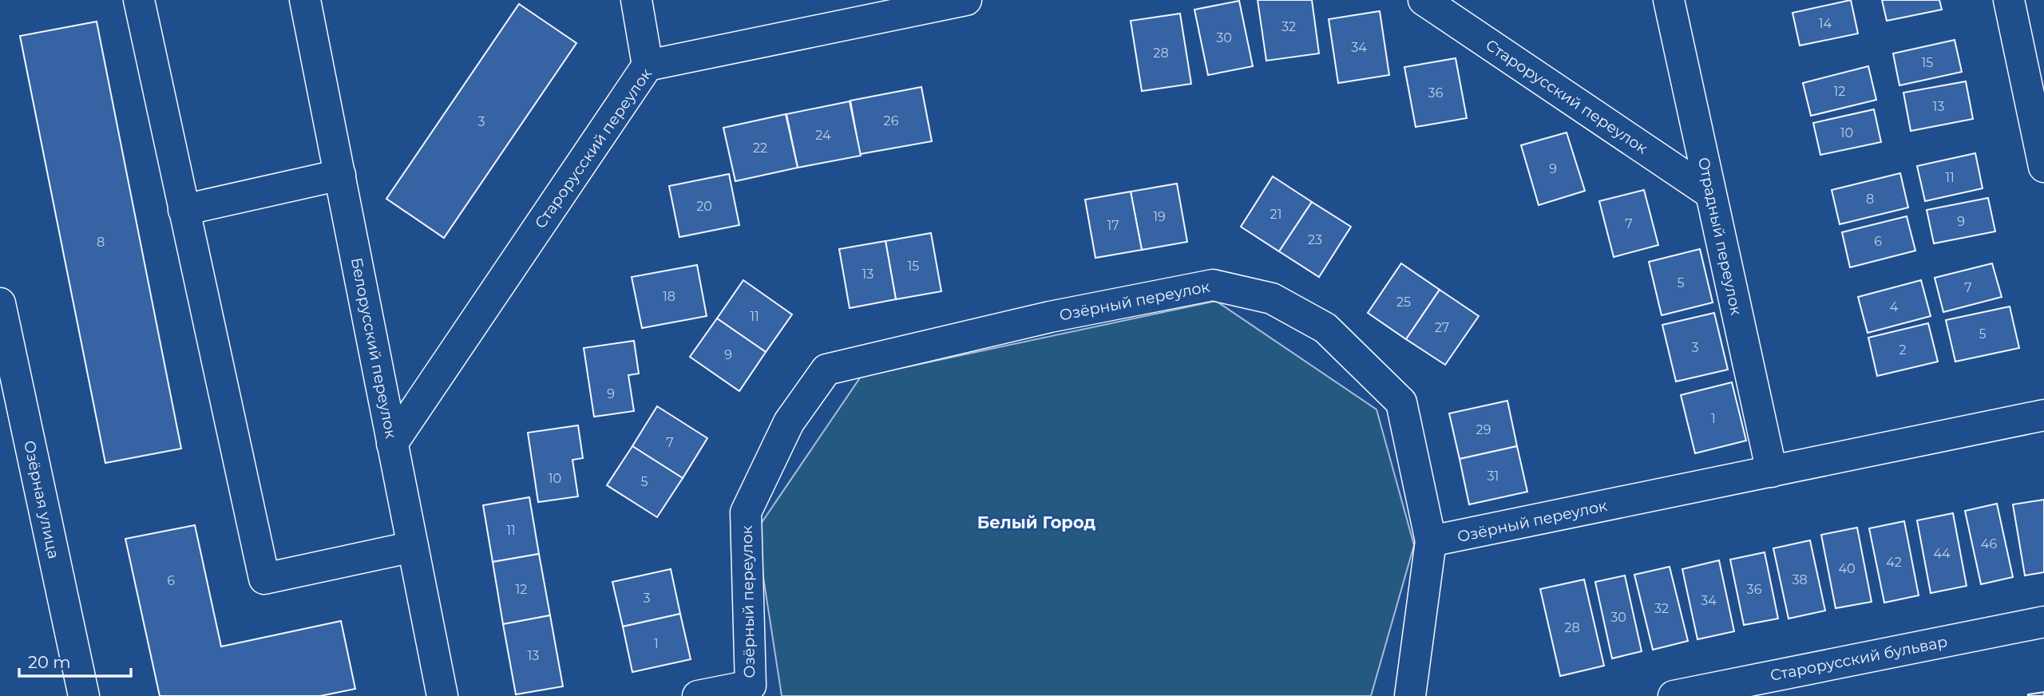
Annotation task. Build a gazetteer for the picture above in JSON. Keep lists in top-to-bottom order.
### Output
{
  "streets": {
    "street": [
      "Старорусский переулок",
      "Отрадный переулок",
      "Озёрный переулок",
      "Белорусский переулок",
      "Озёрная улица",
      "Старорусский бульвар"
    ]
  },
  "crossings": [
    ["Старорусский переулок", "Отрадный переулок"],
    ["Старорусский переулок", "Белорусский переулок"],
    ["Отрадный переулок", "Озёрный переулок"]
  ],
  "districts": ["Белый Город"],
  "house_numbers": [
    "14",
    "32",
    "30",
    "34",
    "28",
    "15",
    "12",
    "36",
    "13",
    "26",
    "3",
    "10",
    "24",
    "22",
    "9",
    "11",
    "8",
    "20",
    "21",
    "19",
    "9",
    "7",
    "17",
    "23",
    "6",
    "8",
    "15",
    "13",
    "5",
    "7",
    "18",
    "25",
    "4",
    "11",
    "27",
    "5",
    "3",
    "2",
    "9",
    "9",
    "1",
    "29",
    "7",
    "31",
    "10",
    "5",
    "11",
    "46",
    "44",
    "42",
    "40",
    "38",
    "6",
    "12",
    "36",
    "3",
    "34",
    "32",
    "30",
    "28",
    "1",
    "13"
  ],
  "scale_bar": "20 m"
}
